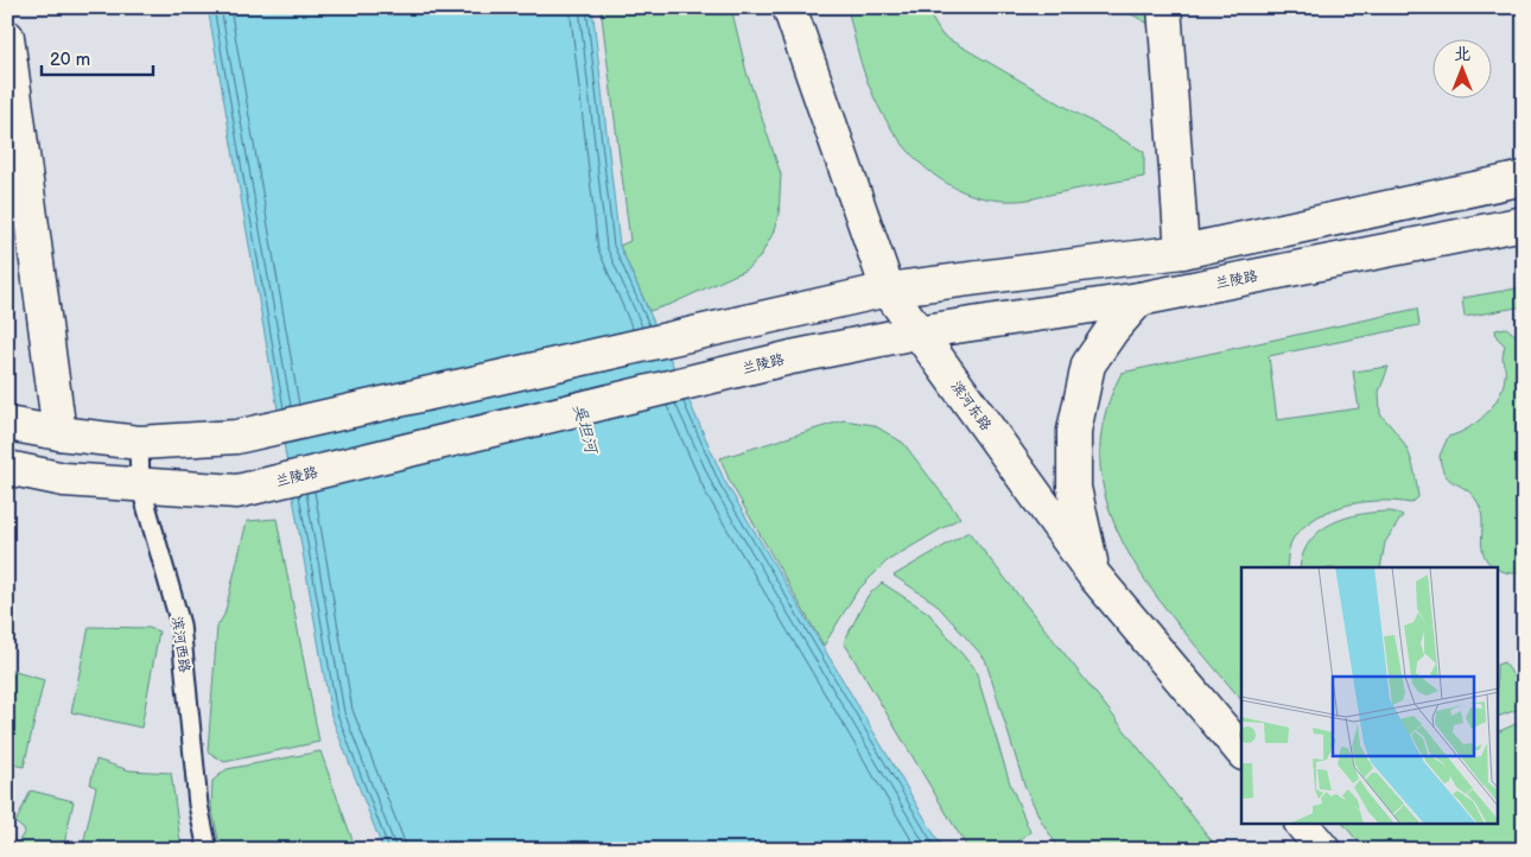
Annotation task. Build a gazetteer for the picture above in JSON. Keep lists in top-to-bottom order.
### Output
{
  "streets": {
    "main road": ["兰陵路", "滨河东路"],
    "lane": ["滨河西路"]
  },
  "crossings": [
    ["兰陵路", "滨河东路"],
    ["兰陵路", "滨河西路"]
  ],
  "water": ["吴坦河"],
  "scale_bar": "20 m",
  "north": "top"
}
